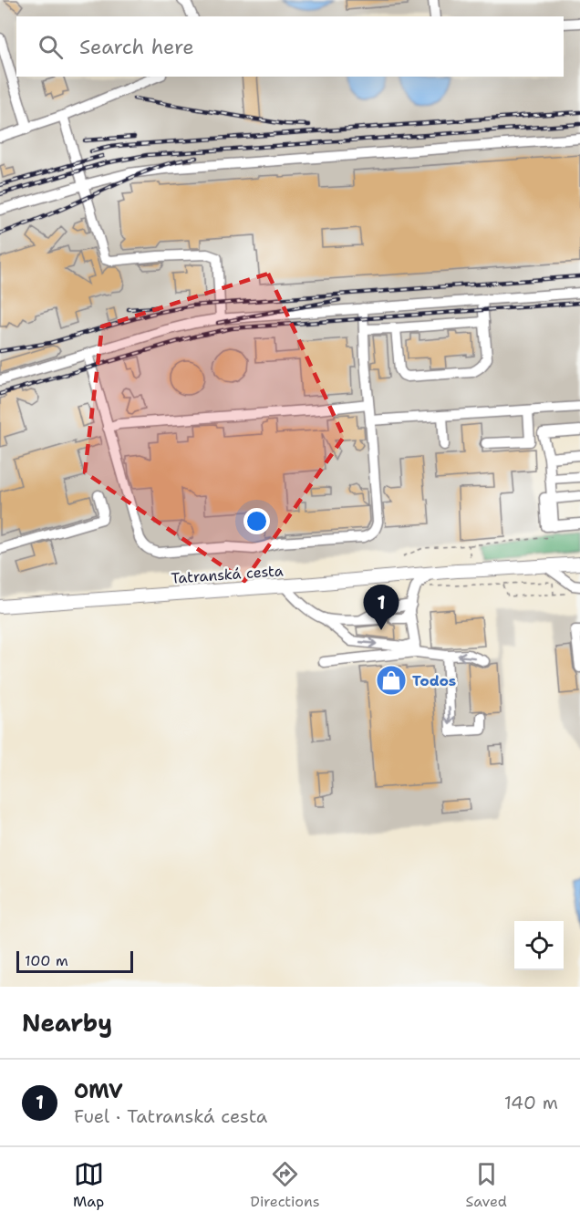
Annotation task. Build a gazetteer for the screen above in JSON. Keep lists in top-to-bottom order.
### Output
{
  "streets": {
    "main road": ["Tatranská cesta"]
  },
  "places": {
    "shop": ["Todos"]
  },
  "scale_bar": "100 m",
  "page": {
    "search": "Search here",
    "pins": "1",
    "scale": "100 m",
    "heading": "Nearby",
    "list": [
      {
        "mark": "1",
        "name": "OMV",
        "note": "Fuel · Tatranská cesta",
        "value": "140 m"
      }
    ],
    "nav": ["Map", "Directions", "Saved"]
  }
}
